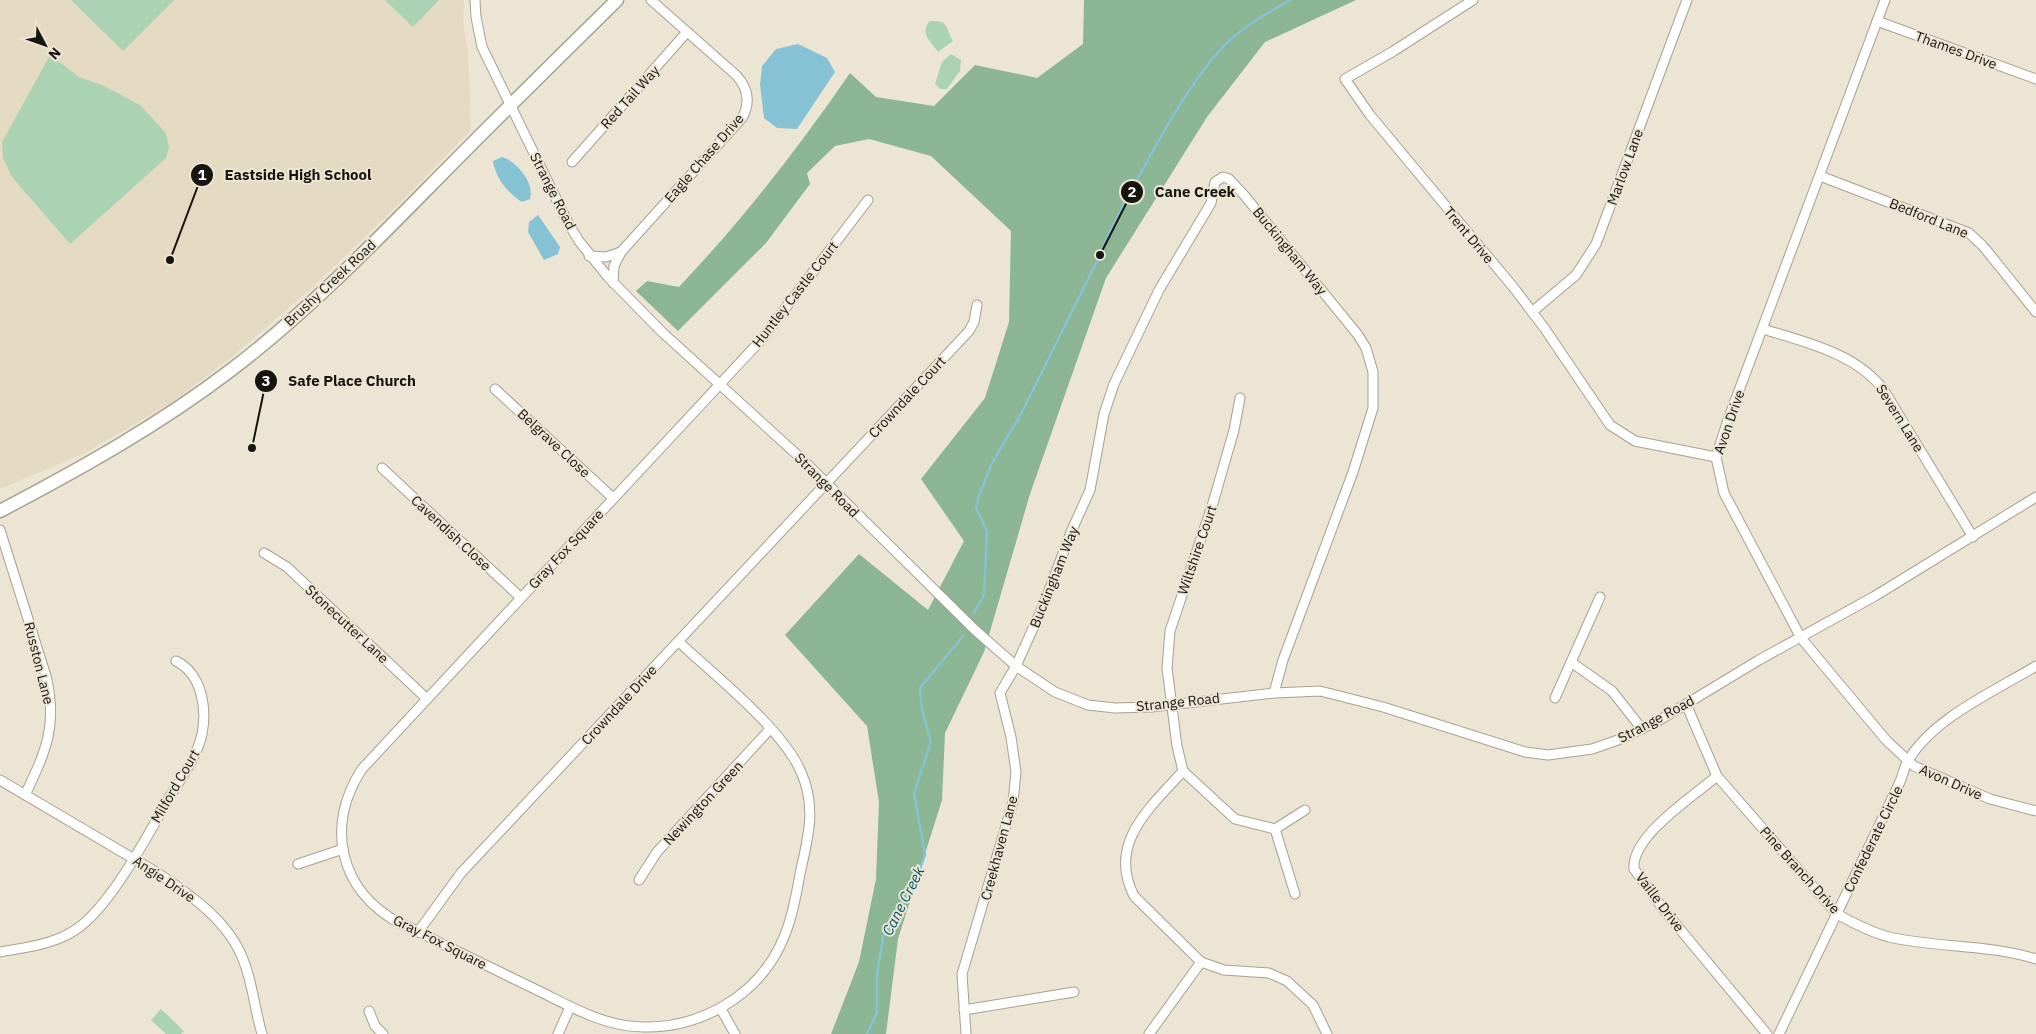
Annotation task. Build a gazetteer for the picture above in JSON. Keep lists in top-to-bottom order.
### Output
{
  "streets": {
    "street": [
      "Thames Drive",
      "Red Tail Way",
      "Eagle Chase Drive",
      "Marlow Lane",
      "Strange Road",
      "Bedford Lane",
      "Trent Drive",
      "Buckingham Way",
      "Brushy Creek Road",
      "Huntley Castle Court",
      "Crowndale Court",
      "Severn Lane",
      "Avon Drive",
      "Belgrave Close",
      "Cavendish Close",
      "Gray Fox Square",
      "Wiltshire Court",
      "Stonecutter Lane",
      "Russton Lane",
      "Crowndale Drive",
      "Milford Court",
      "Newington Green",
      "Confederate Circle",
      "Creekhaven Lane",
      "Pine Branch Drive",
      "Angie Drive",
      "Vaille Drive"
    ]
  },
  "crossings": [
    ["Thames Drive", "Avon Drive"],
    ["Red Tail Way", "Eagle Chase Drive"],
    ["Eagle Chase Drive", "Strange Road"],
    ["Marlow Lane", "Trent Drive"],
    ["Strange Road", "Buckingham Way"],
    ["Strange Road", "Brushy Creek Road"],
    ["Strange Road", "Huntley Castle Court"],
    ["Strange Road", "Crowndale Court"],
    ["Strange Road", "Severn Lane"],
    ["Strange Road", "Avon Drive"],
    ["Strange Road", "Gray Fox Square"],
    ["Strange Road", "Wiltshire Court"],
    ["Strange Road", "Crowndale Drive"],
    ["Strange Road", "Creekhaven Lane"],
    ["Strange Road", "Pine Branch Drive"],
    ["Bedford Lane", "Avon Drive"],
    ["Trent Drive", "Avon Drive"],
    ["Buckingham Way", "Creekhaven Lane"],
    ["Huntley Castle Court", "Gray Fox Square"],
    ["Crowndale Court", "Crowndale Drive"],
    ["Severn Lane", "Avon Drive"],
    ["Avon Drive", "Confederate Circle"],
    ["Belgrave Close", "Gray Fox Square"],
    ["Cavendish Close", "Gray Fox Square"],
    ["Gray Fox Square", "Stonecutter Lane"],
    ["Gray Fox Square", "Crowndale Drive"],
    ["Gray Fox Square", "Newington Green"],
    ["Russton Lane", "Angie Drive"],
    ["Milford Court", "Angie Drive"],
    ["Confederate Circle", "Pine Branch Drive"],
    ["Pine Branch Drive", "Vaille Drive"]
  ],
  "water": ["Cane Creek"],
  "places": ["Cane Creek", "Eastside High School", "Safe Place Church"],
  "north": "bottom right"
}
